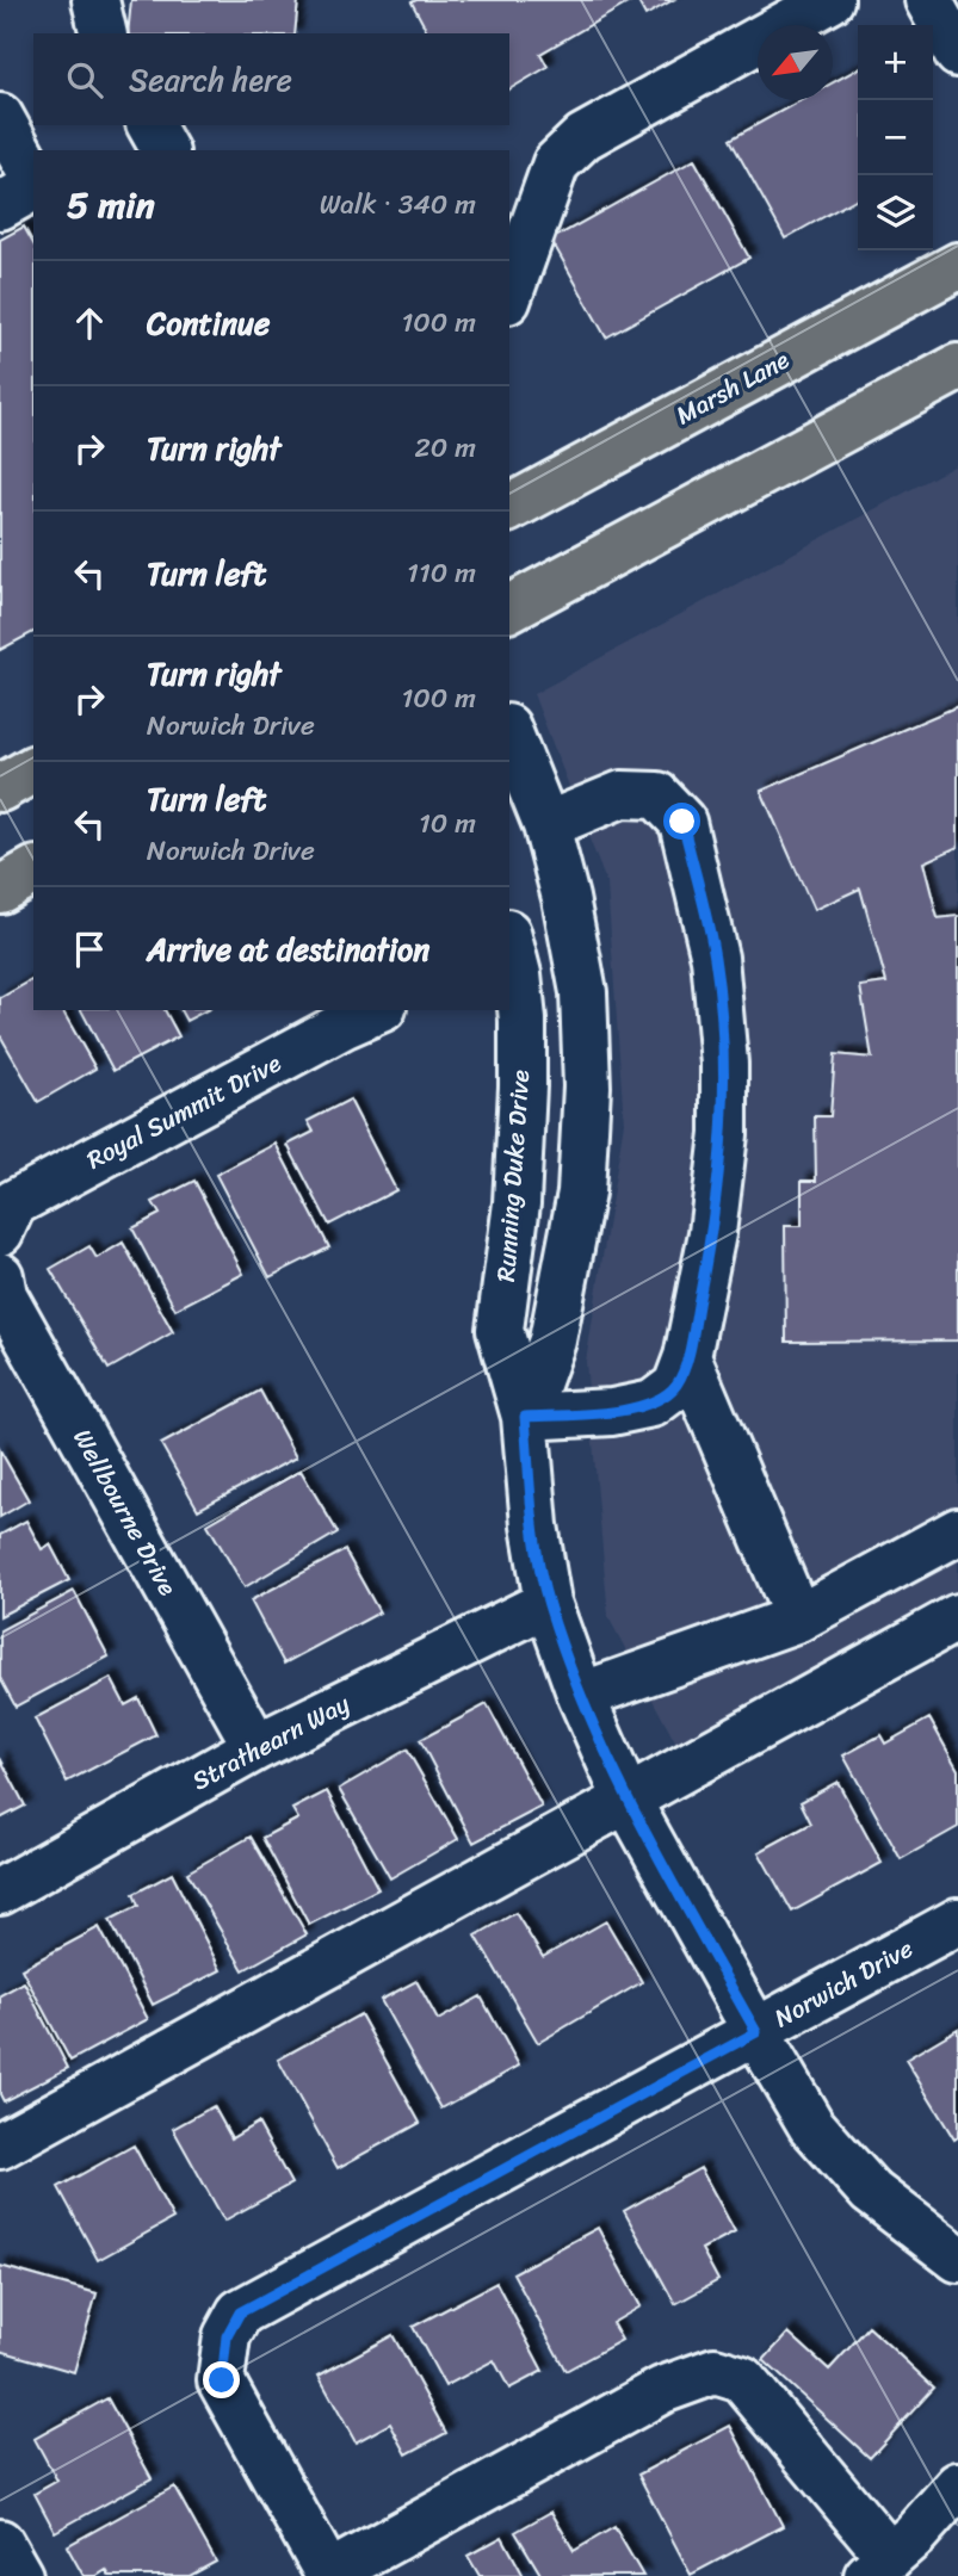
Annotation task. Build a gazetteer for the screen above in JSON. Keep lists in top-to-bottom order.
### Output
{
  "streets": {
    "main road": ["Marsh Lane"],
    "street": [
      "Royal Summit Drive",
      "Running Duke Drive",
      "Wellbourne Drive",
      "Strathearn Way",
      "Norwich Drive"
    ]
  },
  "crossings": [
    ["Running Duke Drive", "Strathearn Way"],
    ["Running Duke Drive", "Norwich Drive"],
    ["Wellbourne Drive", "Strathearn Way"]
  ],
  "north": "bottom left",
  "page": {
    "map_buttons": ["+", "−"],
    "search": "Search here",
    "heading": ["5 min", "Walk · 340 m"],
    "list": [
      ["Continue", "100 m"],
      ["Turn right", "20 m"],
      ["Turn left", "110 m"],
      ["Turn right", "Norwich Drive", "100 m"],
      ["Turn left", "Norwich Drive", "10 m"],
      "Arrive at destination"
    ]
  }
}
